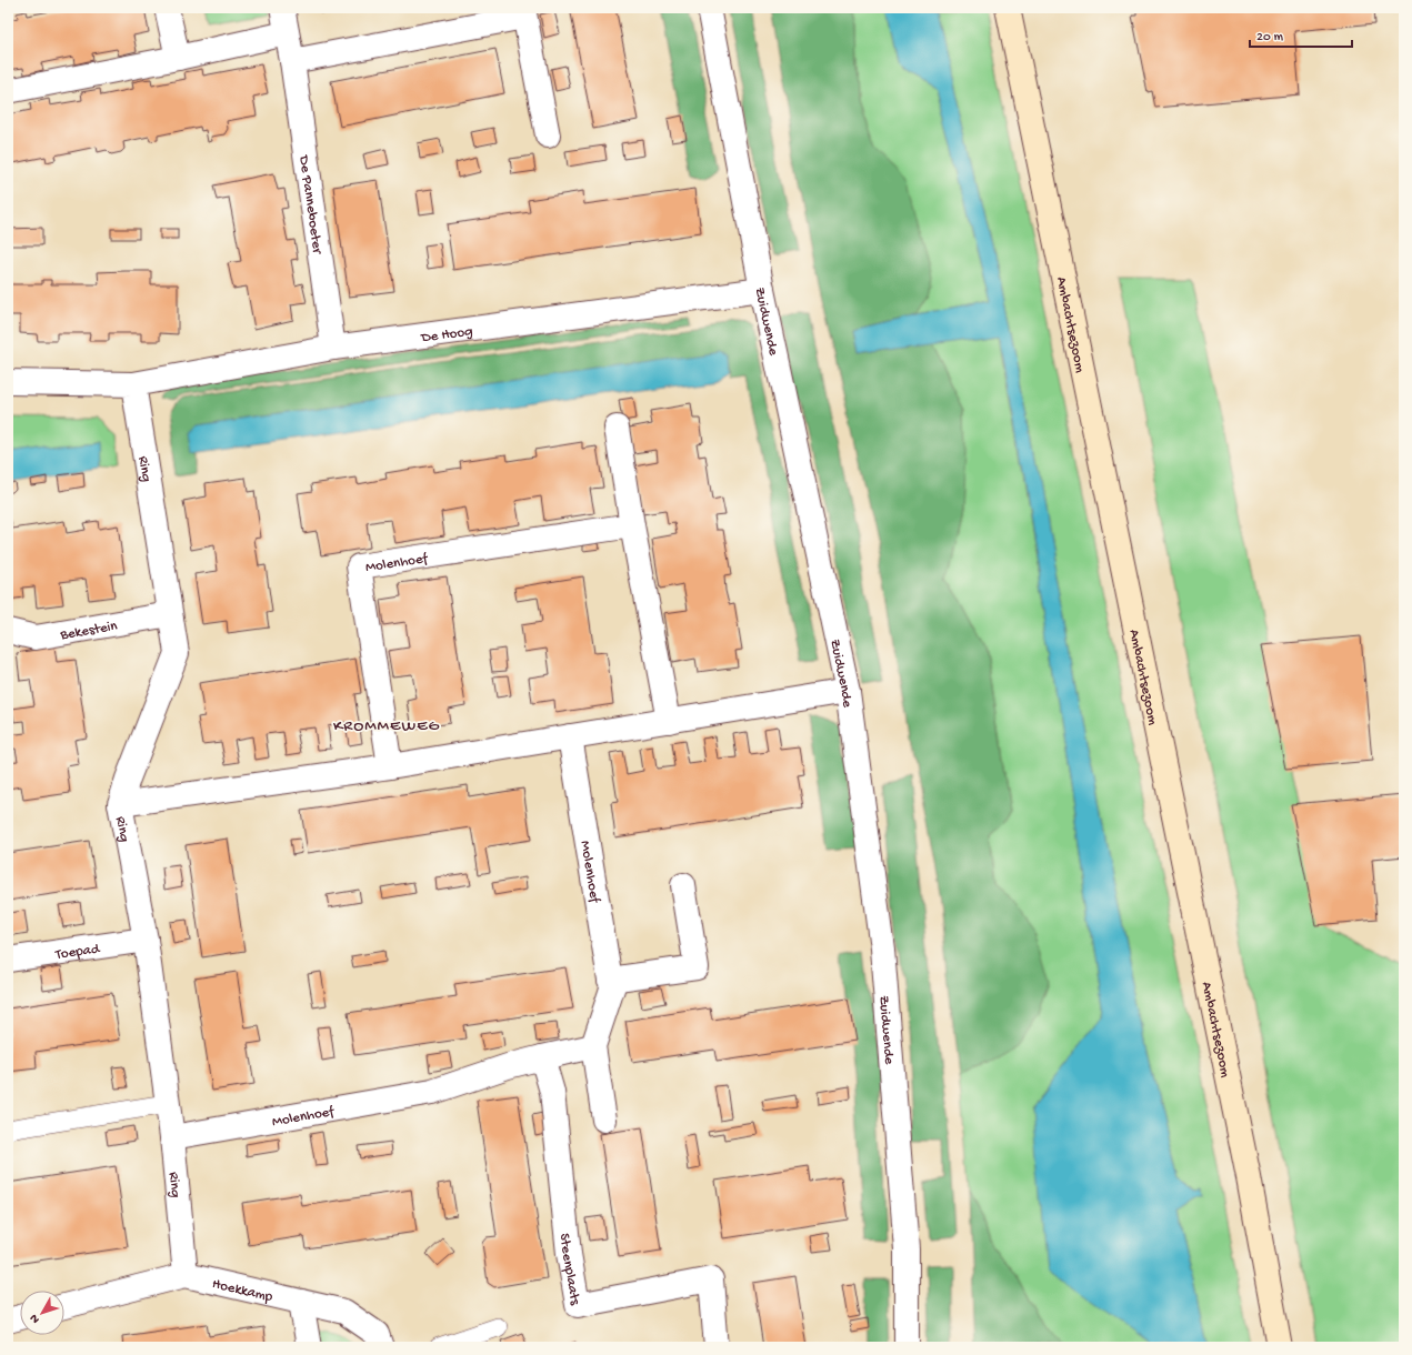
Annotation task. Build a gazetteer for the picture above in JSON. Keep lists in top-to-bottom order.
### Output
{
  "streets": {
    "street": [
      "De Panneboeter",
      "Zuidwende",
      "Ambachtsezoom",
      "De Hoog",
      "Ring",
      "Molenhoef",
      "Bekestein",
      "Toepad",
      "Steenplaats",
      "Hoekkamp"
    ]
  },
  "crossings": [
    ["De Panneboeter", "De Hoog"],
    ["Zuidwende", "De Hoog"],
    ["De Hoog", "Ring"],
    ["Ring", "Molenhoef"],
    ["Ring", "Bekestein"],
    ["Ring", "Toepad"],
    ["Ring", "Hoekkamp"],
    ["Molenhoef", "Steenplaats"]
  ],
  "districts": ["KROMMEWEG"],
  "scale_bar": "20 m",
  "north": "bottom left"
}
